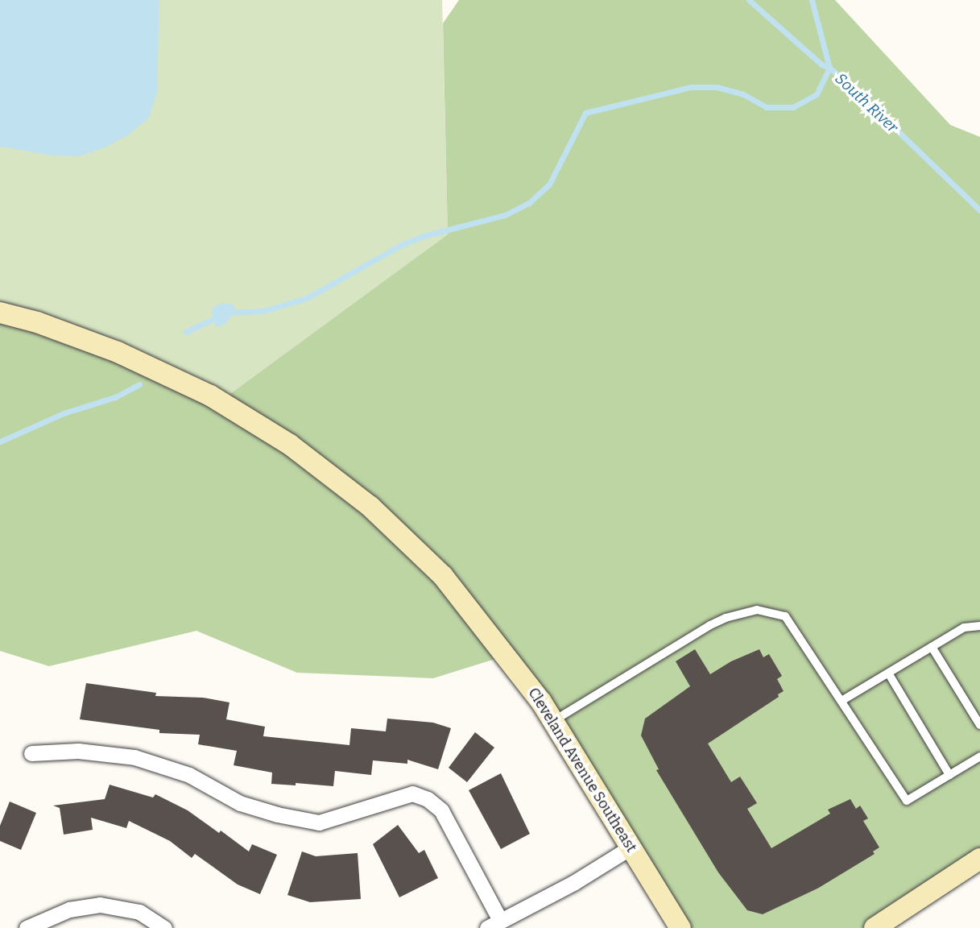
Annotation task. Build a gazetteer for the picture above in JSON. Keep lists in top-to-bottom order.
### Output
{
  "streets": {
    "main road": ["Cleveland Avenue Southeast"]
  },
  "water": ["South River"]
}
